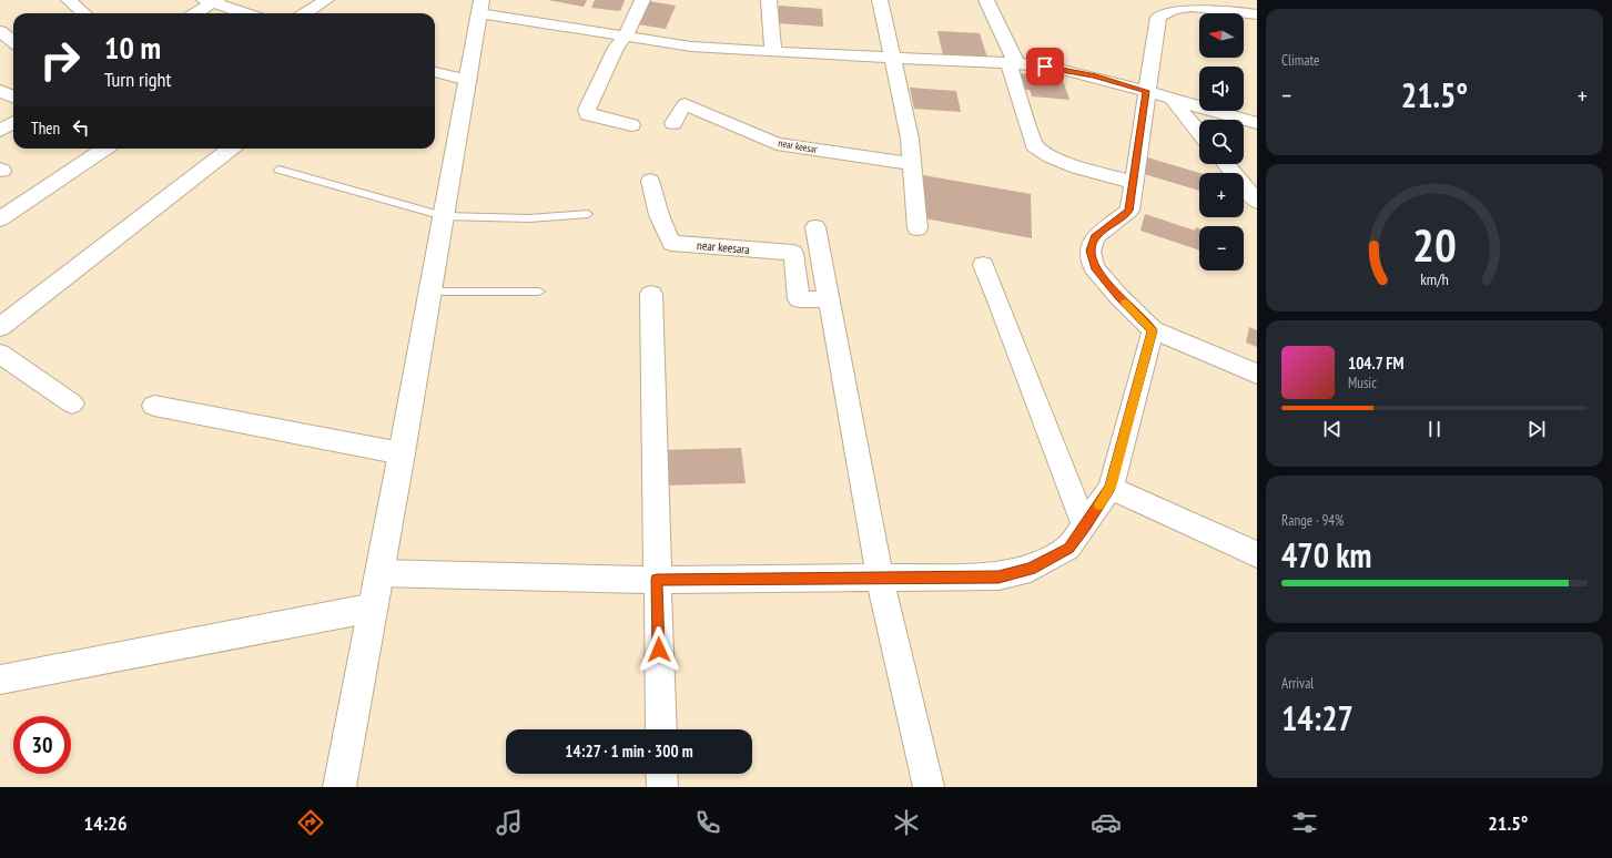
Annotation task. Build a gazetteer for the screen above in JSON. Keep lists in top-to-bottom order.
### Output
{
  "streets": {
    "street": ["near keesar", "near keesara"]
  },
  "north": "left",
  "page": {
    "tile": [
      "Climate",
      ["Range · 94%", "470 km"],
      ["Arrival", "14:27"]
    ],
    "map_buttons": ["+", "−"],
    "turn": ["10 m", "Turn right"],
    "heat": ["−", "21.5°", "+"],
    "then": "Then",
    "song": ["104.7 FM", "Music"],
    "limit": "30",
    "trip": "14:27 · 1 min · 300 m",
    "tabs": ["14:26", "21.5°"],
    "gauge": ["20", "km/h"]
  }
}
